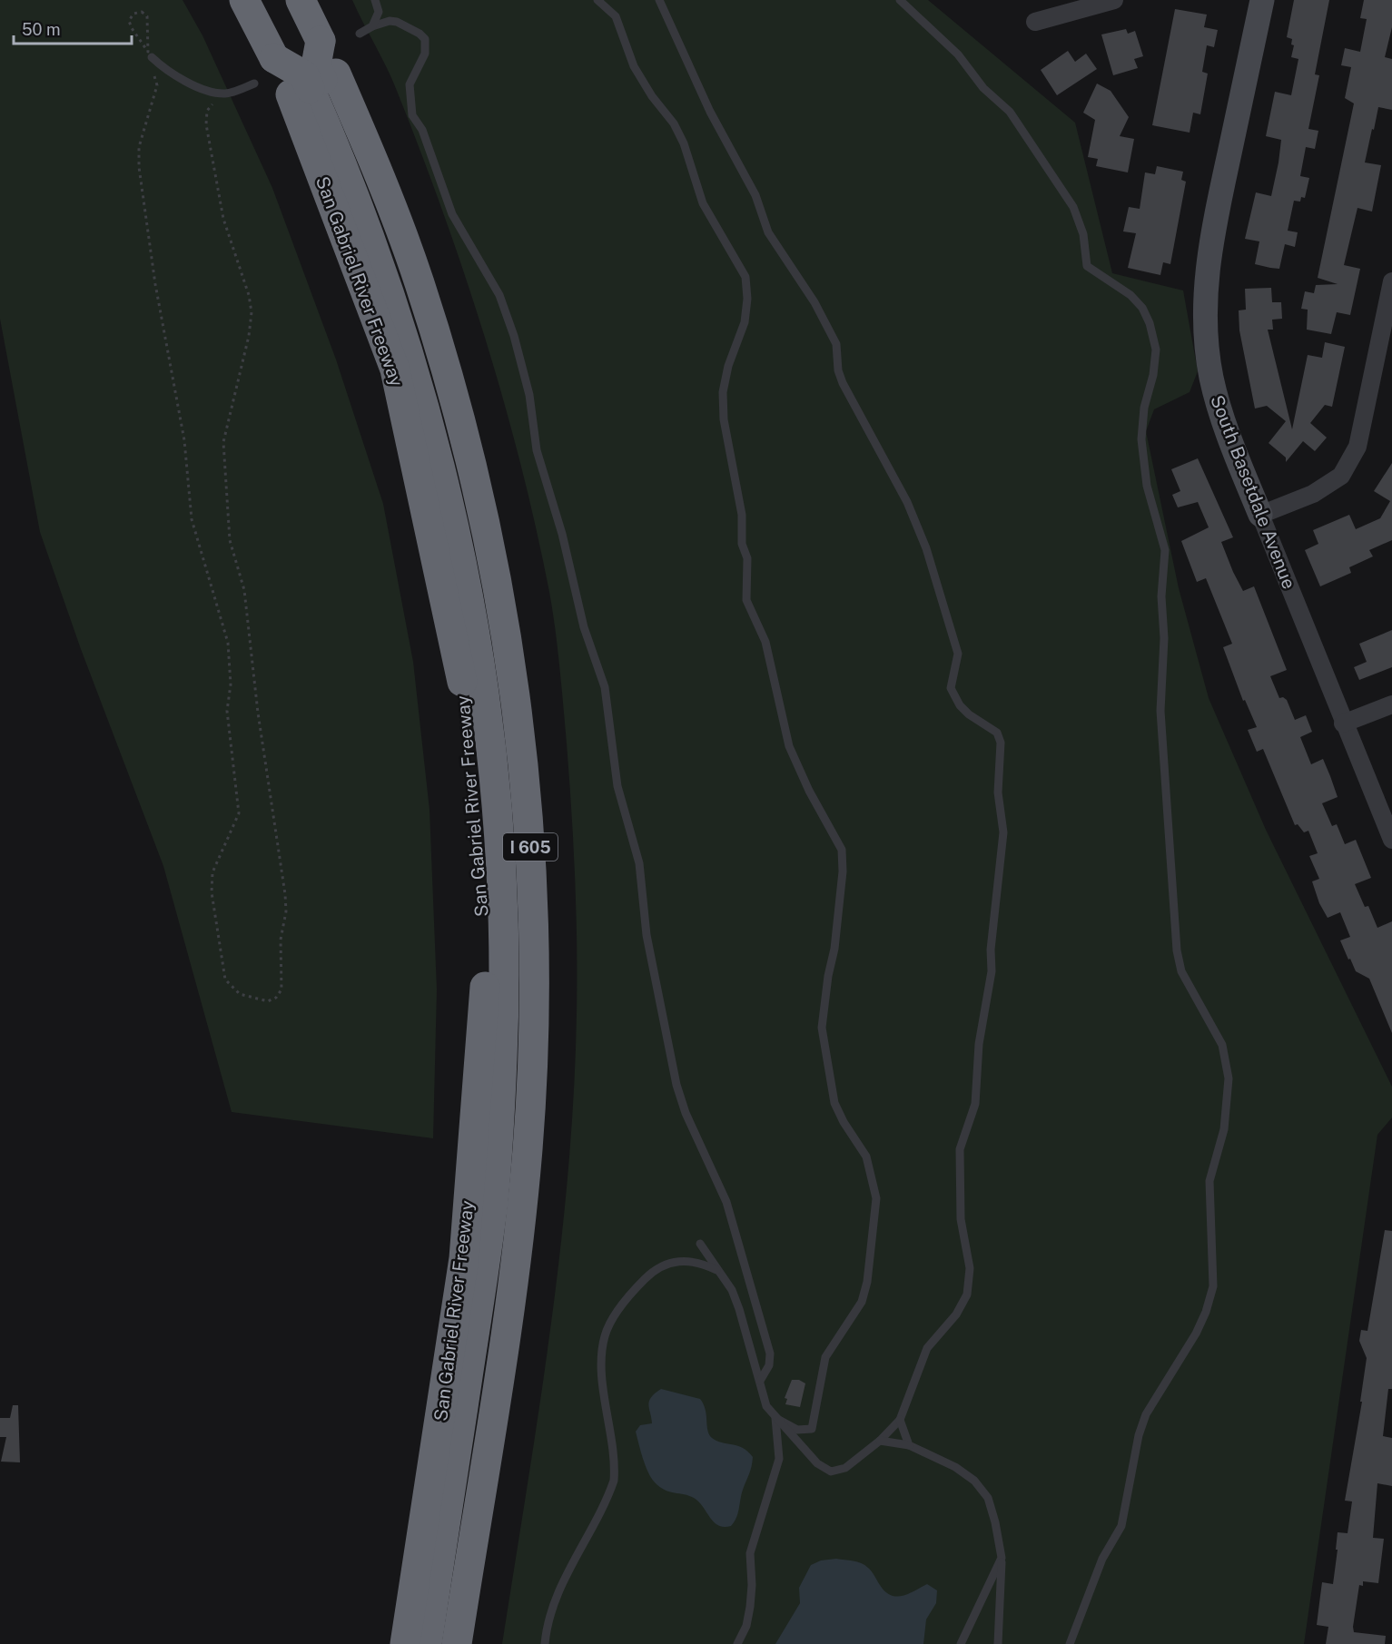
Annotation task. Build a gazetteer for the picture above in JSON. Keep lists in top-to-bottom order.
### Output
{
  "streets": {
    "highway": ["San Gabriel River Freeway", "I 605"],
    "street": ["South Basetdale Avenue"]
  },
  "scale_bar": "50 m"
}
